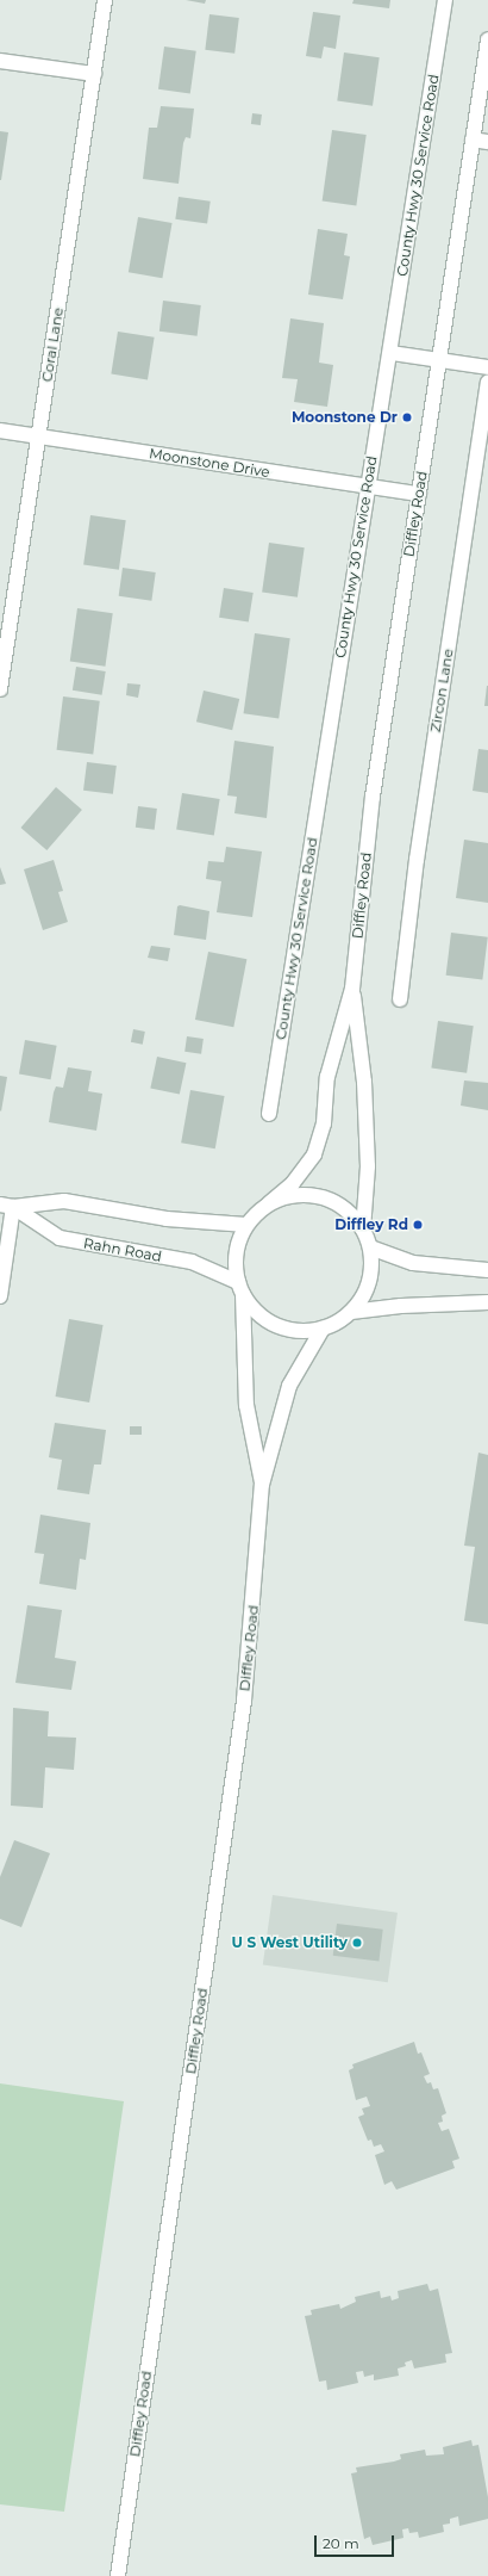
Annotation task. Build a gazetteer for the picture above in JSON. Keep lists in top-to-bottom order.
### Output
{
  "streets": {
    "street": [
      "County Hwy 30 Service Road",
      "Coral Lane",
      "Moonstone Drive",
      "Diffley Road",
      "Zircon Lane",
      "Rahn Road"
    ]
  },
  "crossings": [
    ["County Hwy 30 Service Road", "Moonstone Drive"],
    ["Coral Lane", "Moonstone Drive"],
    ["Moonstone Drive", "Diffley Road"],
    ["Diffley Road", "Rahn Road"]
  ],
  "places": ["Moonstone Dr", "Diffley Rd", "U S West Utility"],
  "scale_bar": "20 m"
}
